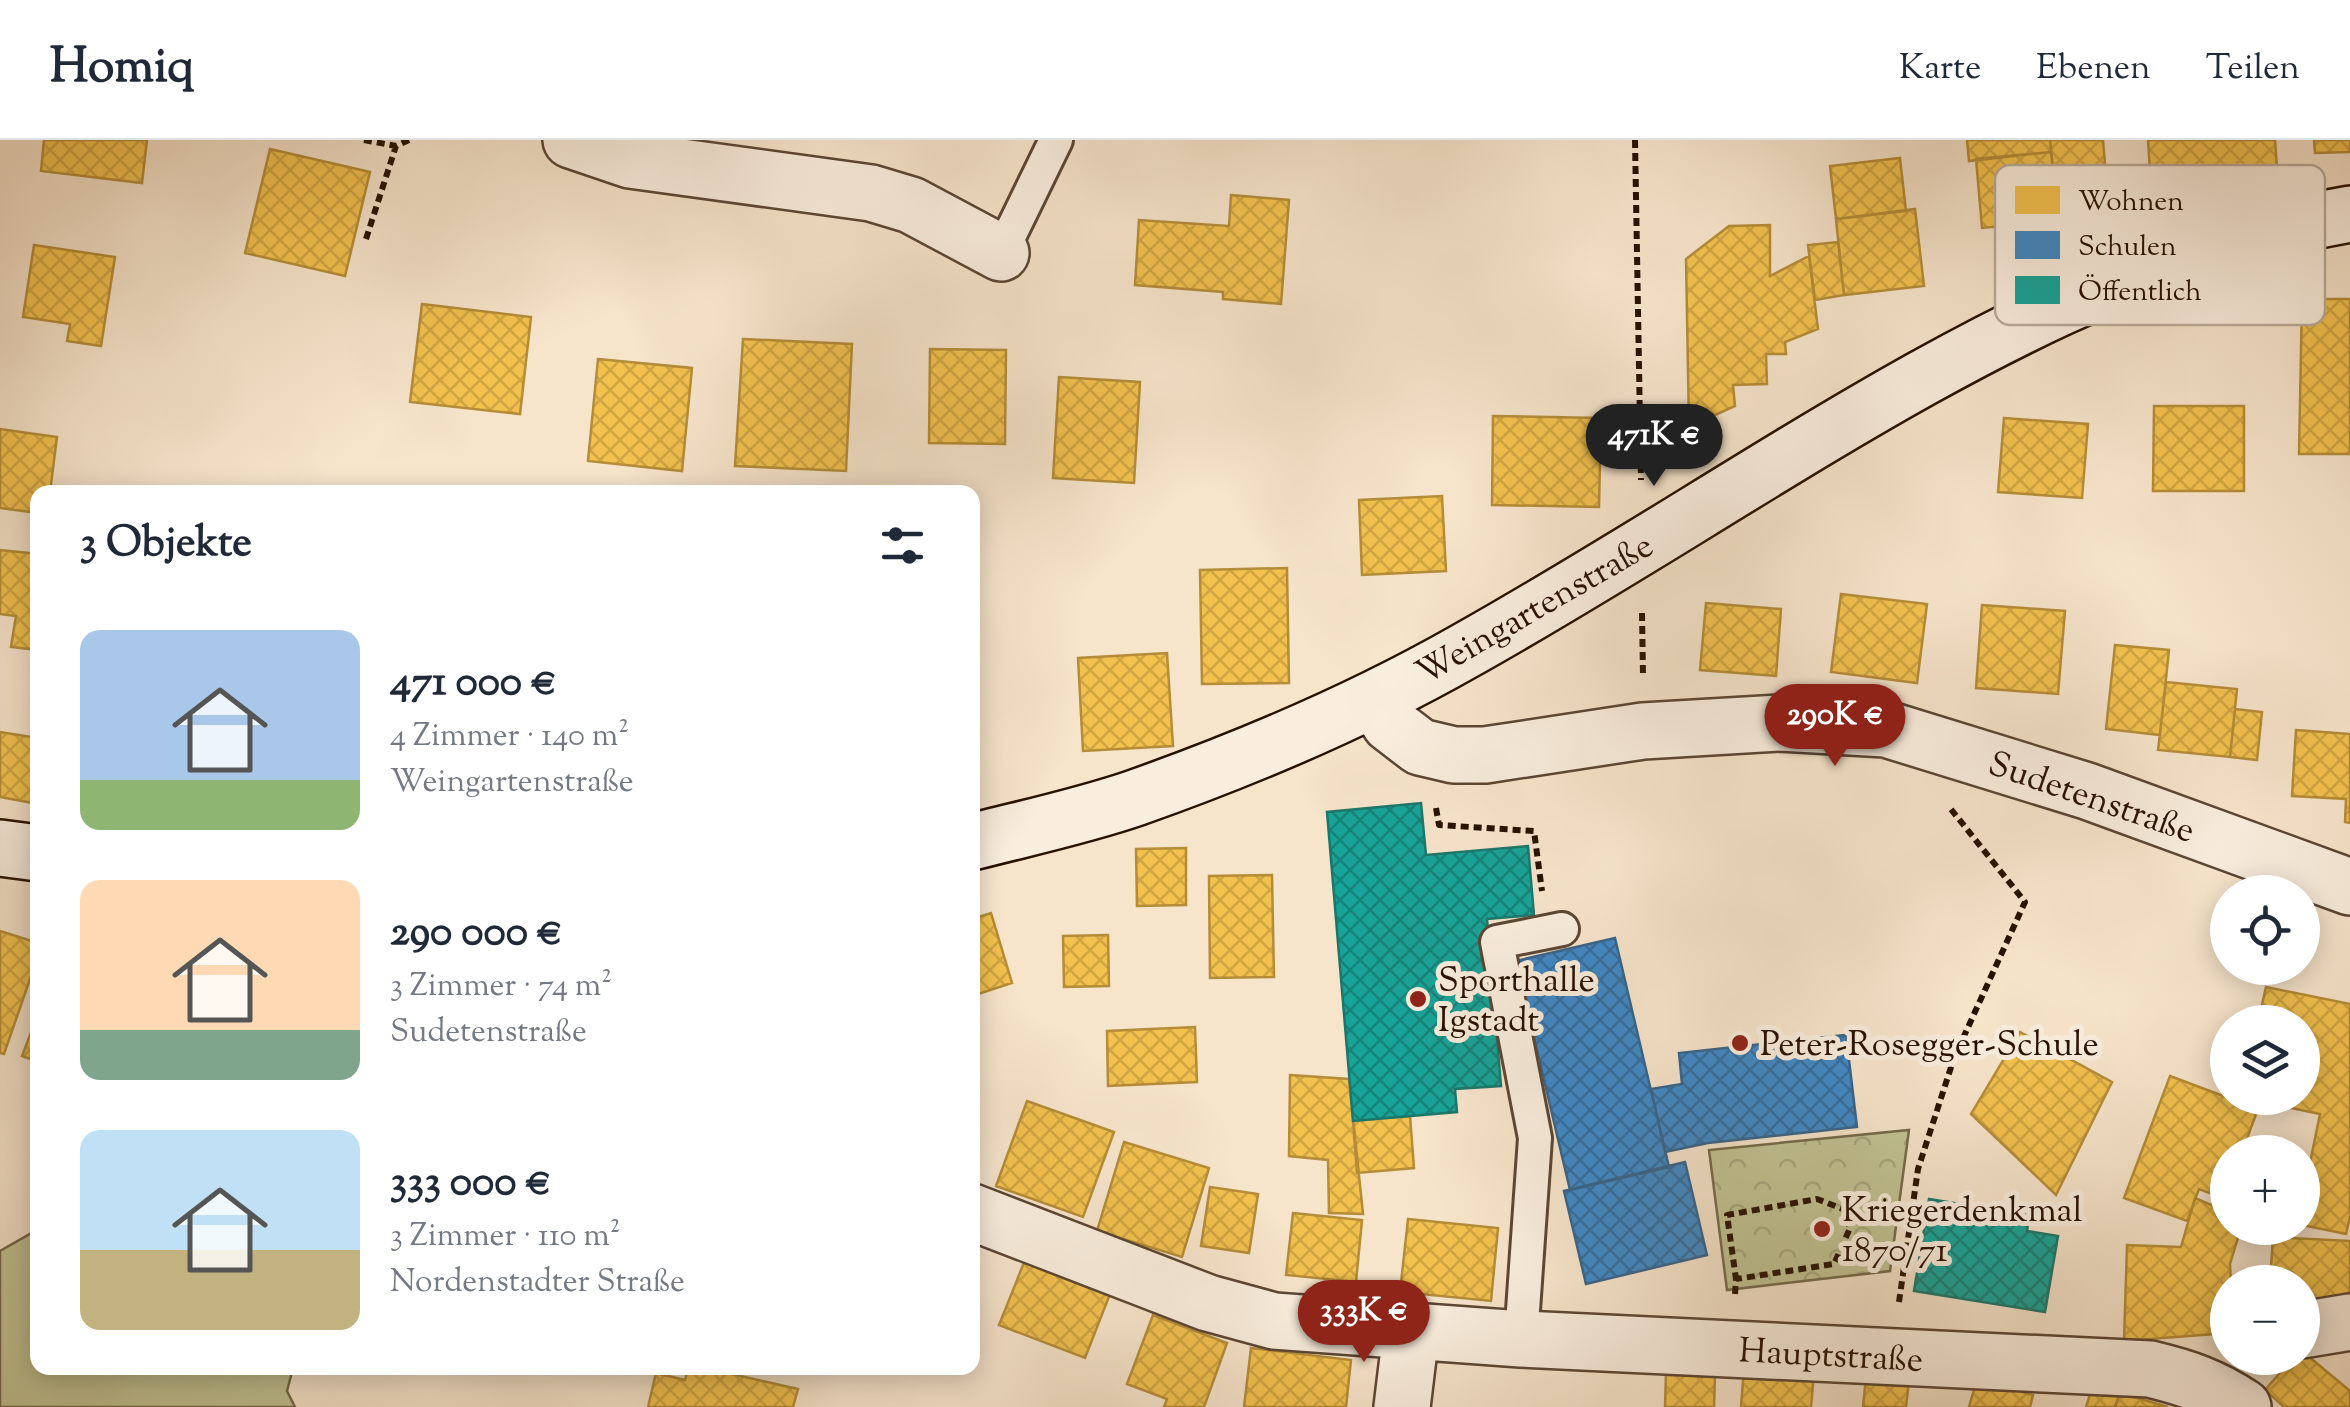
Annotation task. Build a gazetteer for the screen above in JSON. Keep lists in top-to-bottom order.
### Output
{
  "streets": {
    "street": ["Weingartenstraße", "Sudetenstraße", "Hauptstraße"]
  },
  "crossings": [
    ["Weingartenstraße", "Sudetenstraße"]
  ],
  "places": ["Sporthalle Igstadt", "Peter-Rosegger-Schule", "Kriegerdenkmal 1870/71"],
  "legend": ["Wohnen", "Schulen", "Öffentlich"],
  "page": {
    "header": "Homiq",
    "nav": ["Karte", "Ebenen", "Teilen"],
    "price": ["471K €", "290K €", "333K €"],
    "heading": "3 Objekte",
    "list": [
      {
        "name": "471 000 €",
        "note": "4 Zimmer · 140 m² · Weingartenstraße"
      },
      {
        "name": "290 000 €",
        "note": "3 Zimmer · 74 m² · Sudetenstraße"
      },
      {
        "name": "333 000 €",
        "note": "3 Zimmer · 110 m² · Nordenstadter Straße"
      }
    ],
    "map_buttons": ["+", "−"]
  }
}
